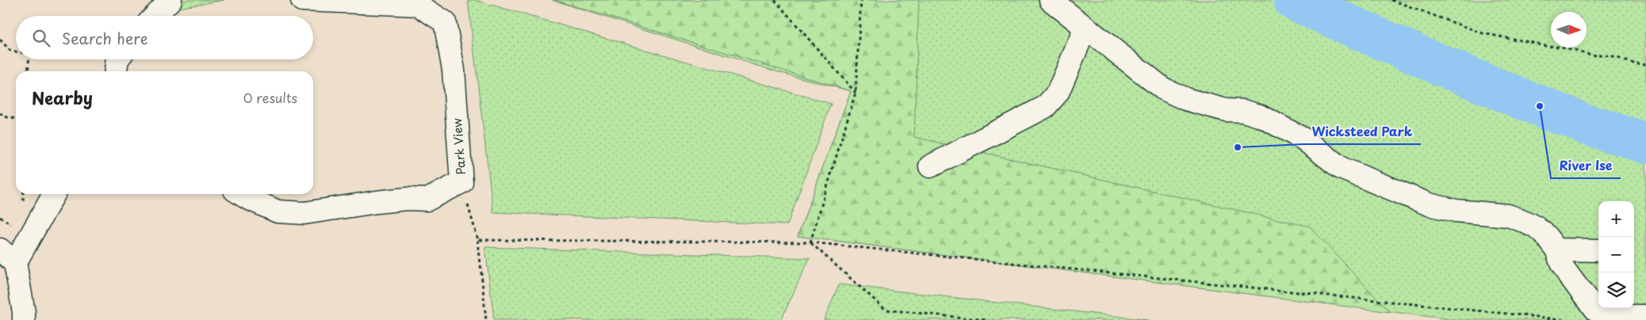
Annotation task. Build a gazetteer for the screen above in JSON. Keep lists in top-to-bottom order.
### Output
{
  "streets": {
    "street": ["Park View"]
  },
  "places": ["River Ise", "Wicksteed Park"],
  "north": "right",
  "page": {
    "search": "Search here",
    "heading": ["Nearby", "0 results"],
    "map_buttons": ["+", "−"]
  }
}
